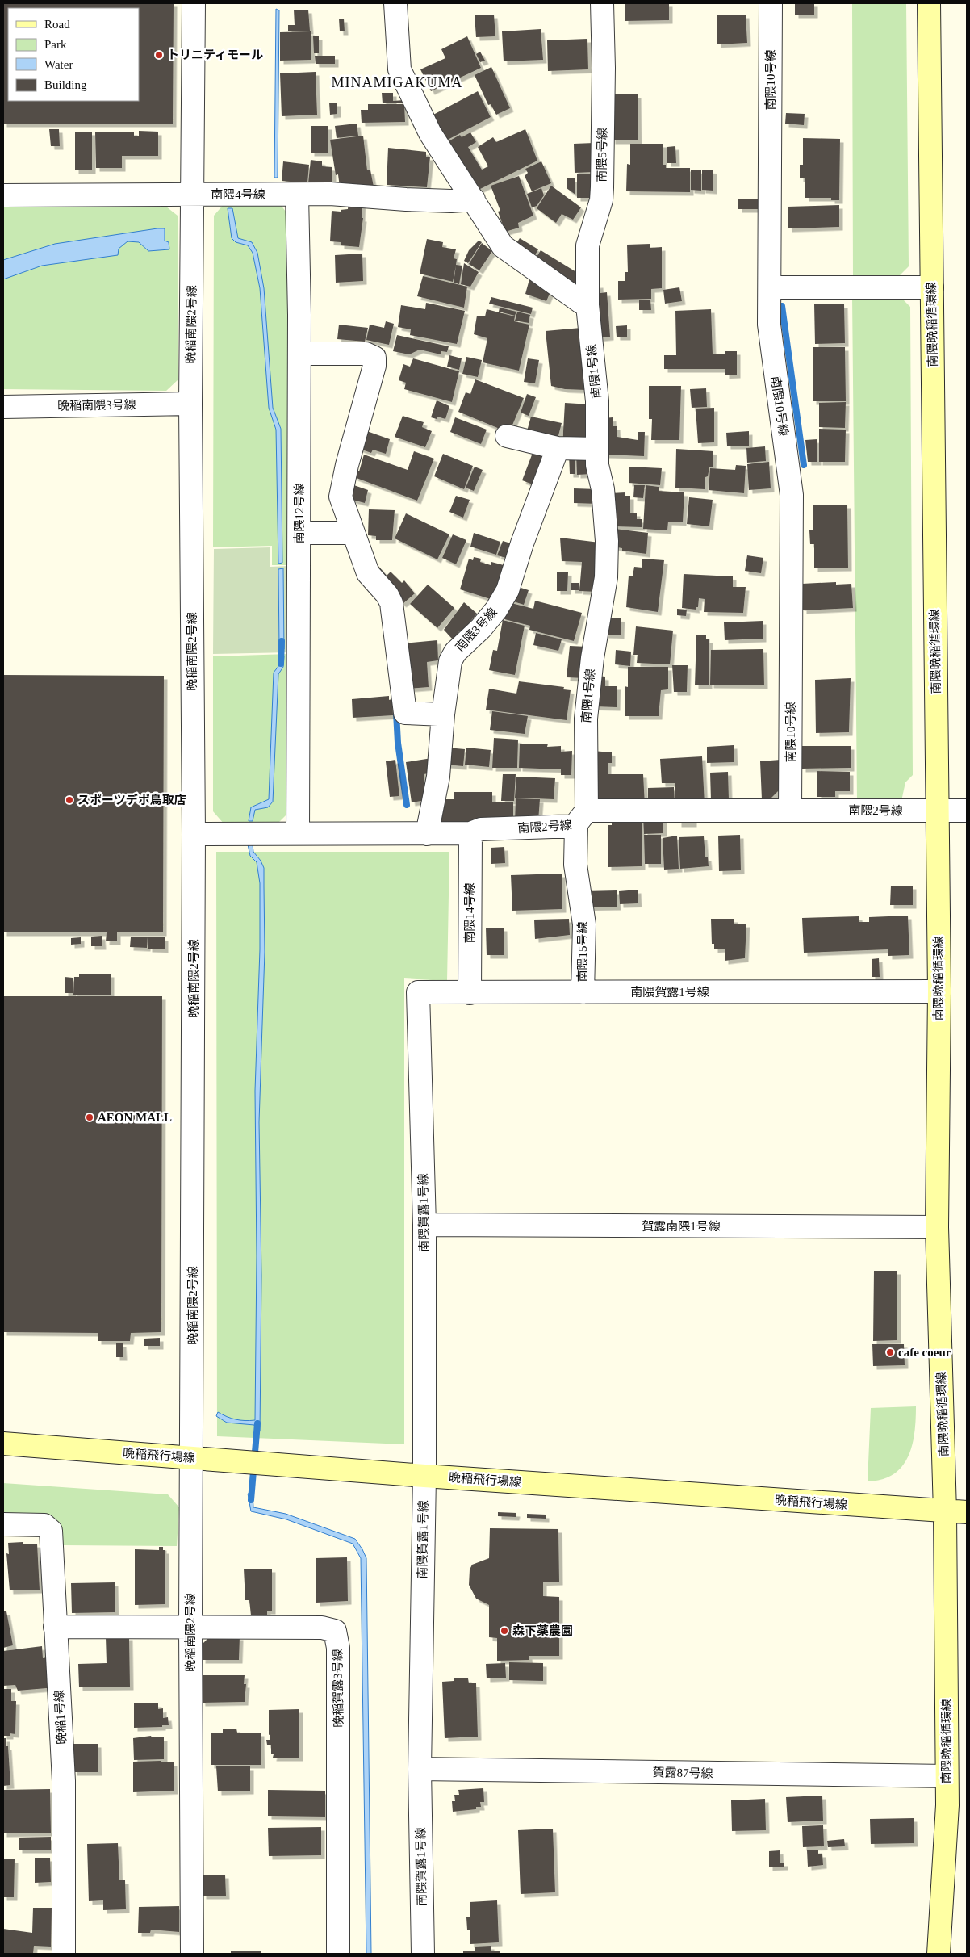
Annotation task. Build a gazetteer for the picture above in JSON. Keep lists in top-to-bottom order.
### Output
{
  "streets": {
    "street": [
      "南隈10号線",
      "南隈5号線",
      "南隈4号線",
      "晩稲南隈2号線",
      "南隈晩稲循環線",
      "南隈1号線",
      "晩稲南隈3号線",
      "南隈12号線",
      "南隈3号線",
      "南隈2号線",
      "南隈14号線",
      "南隈15号線",
      "南隈賀露1号線",
      "賀露南隈1号線",
      "晩稲飛行場線",
      "晩稲賀露3号線",
      "晩稲1号線",
      "賀露87号線"
    ]
  },
  "crossings": [
    ["南隈10号線", "南隈2号線"],
    ["南隈5号線", "南隈1号線"],
    ["南隈4号線", "晩稲南隈2号線"],
    ["南隈4号線", "南隈12号線"],
    ["晩稲南隈2号線", "晩稲南隈3号線"],
    ["晩稲南隈2号線", "南隈2号線"],
    ["晩稲南隈2号線", "晩稲飛行場線"],
    ["晩稲南隈2号線", "晩稲賀露3号線"],
    ["南隈晩稲循環線", "南隈2号線"],
    ["南隈晩稲循環線", "南隈賀露1号線"],
    ["南隈晩稲循環線", "賀露南隈1号線"],
    ["南隈晩稲循環線", "晩稲飛行場線"],
    ["南隈晩稲循環線", "賀露87号線"],
    ["南隈1号線", "南隈2号線"],
    ["南隈1号線", "南隈15号線"],
    ["南隈12号線", "南隈2号線"],
    ["南隈3号線", "南隈2号線"],
    ["南隈2号線", "南隈14号線"],
    ["南隈14号線", "南隈賀露1号線"],
    ["南隈15号線", "南隈賀露1号線"],
    ["南隈賀露1号線", "賀露南隈1号線"],
    ["南隈賀露1号線", "晩稲飛行場線"],
    ["南隈賀露1号線", "賀露87号線"],
    ["晩稲賀露3号線", "晩稲1号線"]
  ],
  "districts": ["MINAMIGAKUMA"],
  "places": [
    "トリニティモール",
    "スポーツデポ鳥取店",
    "AEON MALL",
    "cafe coeur",
    "森下薬農園"
  ],
  "legend": [
    "Road",
    "Park",
    "Water",
    "Building"
  ]
}
